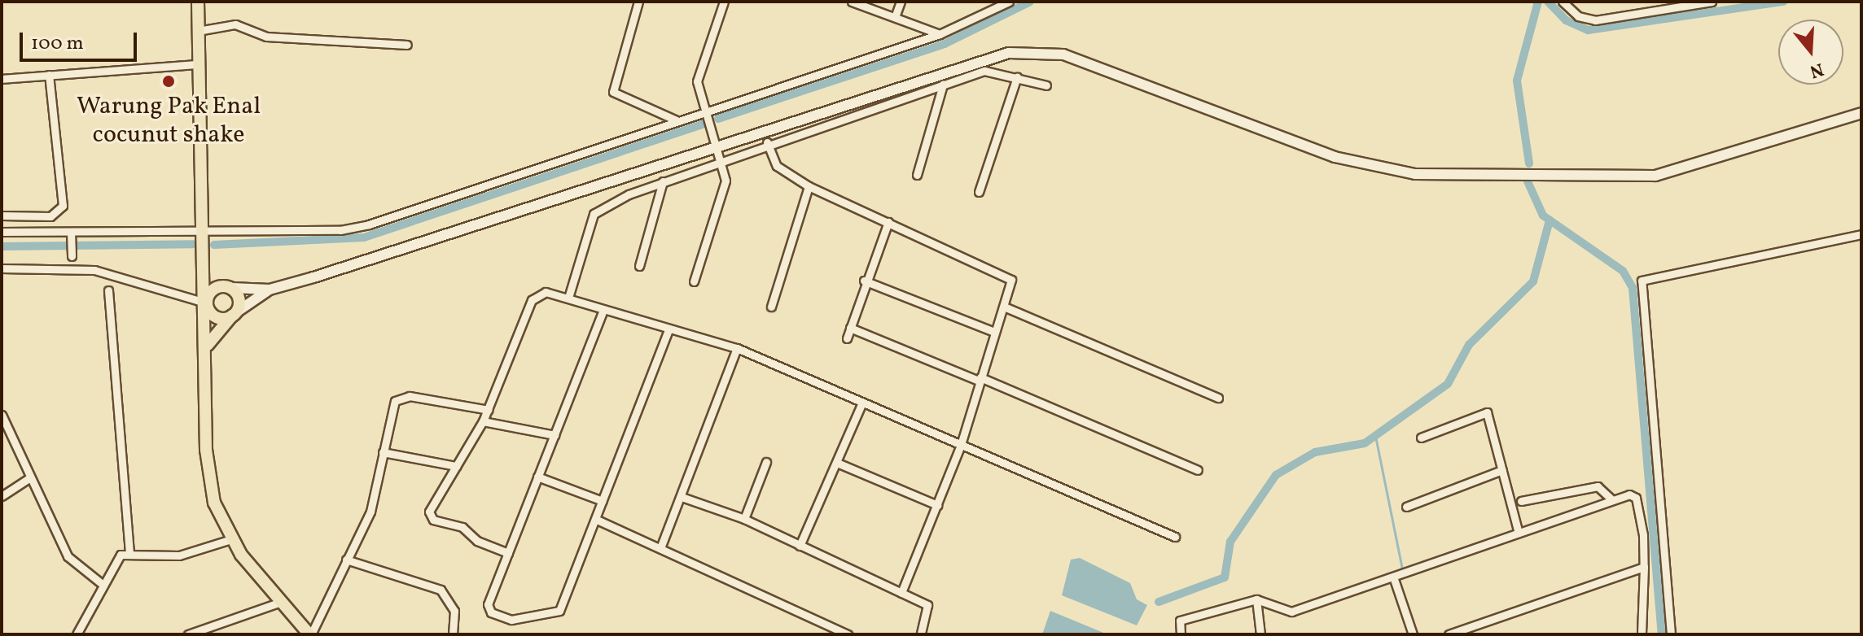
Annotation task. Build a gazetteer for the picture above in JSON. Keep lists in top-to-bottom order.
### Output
{
  "places": ["Warung Pak Enal cocunut shake"],
  "scale_bar": "100 m",
  "north": "bottom"
}
